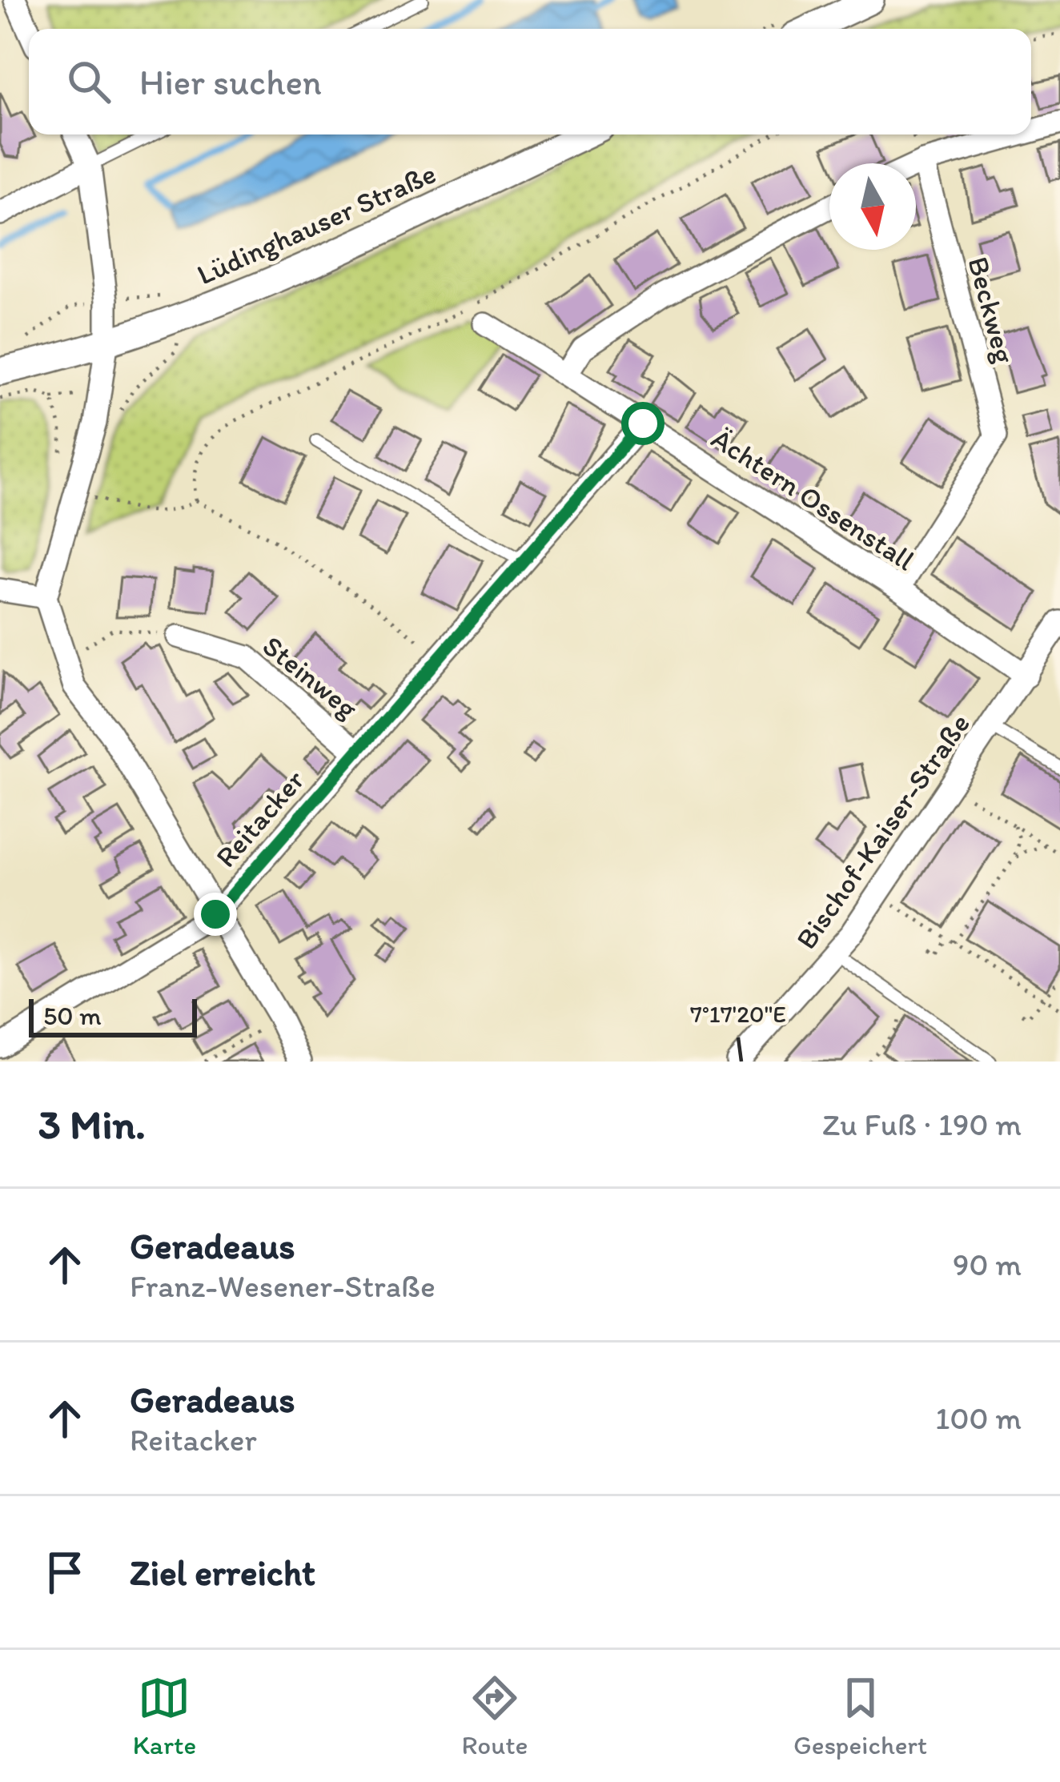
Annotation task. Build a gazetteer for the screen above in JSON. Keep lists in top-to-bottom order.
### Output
{
  "streets": {
    "street": [
      "Lüdinghauser Straße",
      "Beckweg",
      "Ächtern Ossenstall",
      "Steinweg",
      "Reitacker",
      "Bischof-Kaiser-Straße"
    ]
  },
  "crossings": [
    ["Beckweg", "Ächtern Ossenstall"],
    ["Ächtern Ossenstall", "Reitacker"],
    ["Ächtern Ossenstall", "Bischof-Kaiser-Straße"],
    ["Steinweg", "Reitacker"]
  ],
  "scale_bar": "50 m",
  "north": "bottom",
  "page": {
    "search": "Hier suchen",
    "scale": "50 m",
    "heading": ["3 Min.", "Zu Fuß · 190 m"],
    "list": [
      ["Geradeaus", "Franz-Wesener-Straße", "90 m"],
      ["Geradeaus", "Reitacker", "100 m"],
      "Ziel erreicht"
    ],
    "nav": ["Karte", "Route", "Gespeichert"]
  },
  "coordinates": ["7°17'20\"E"]
}
